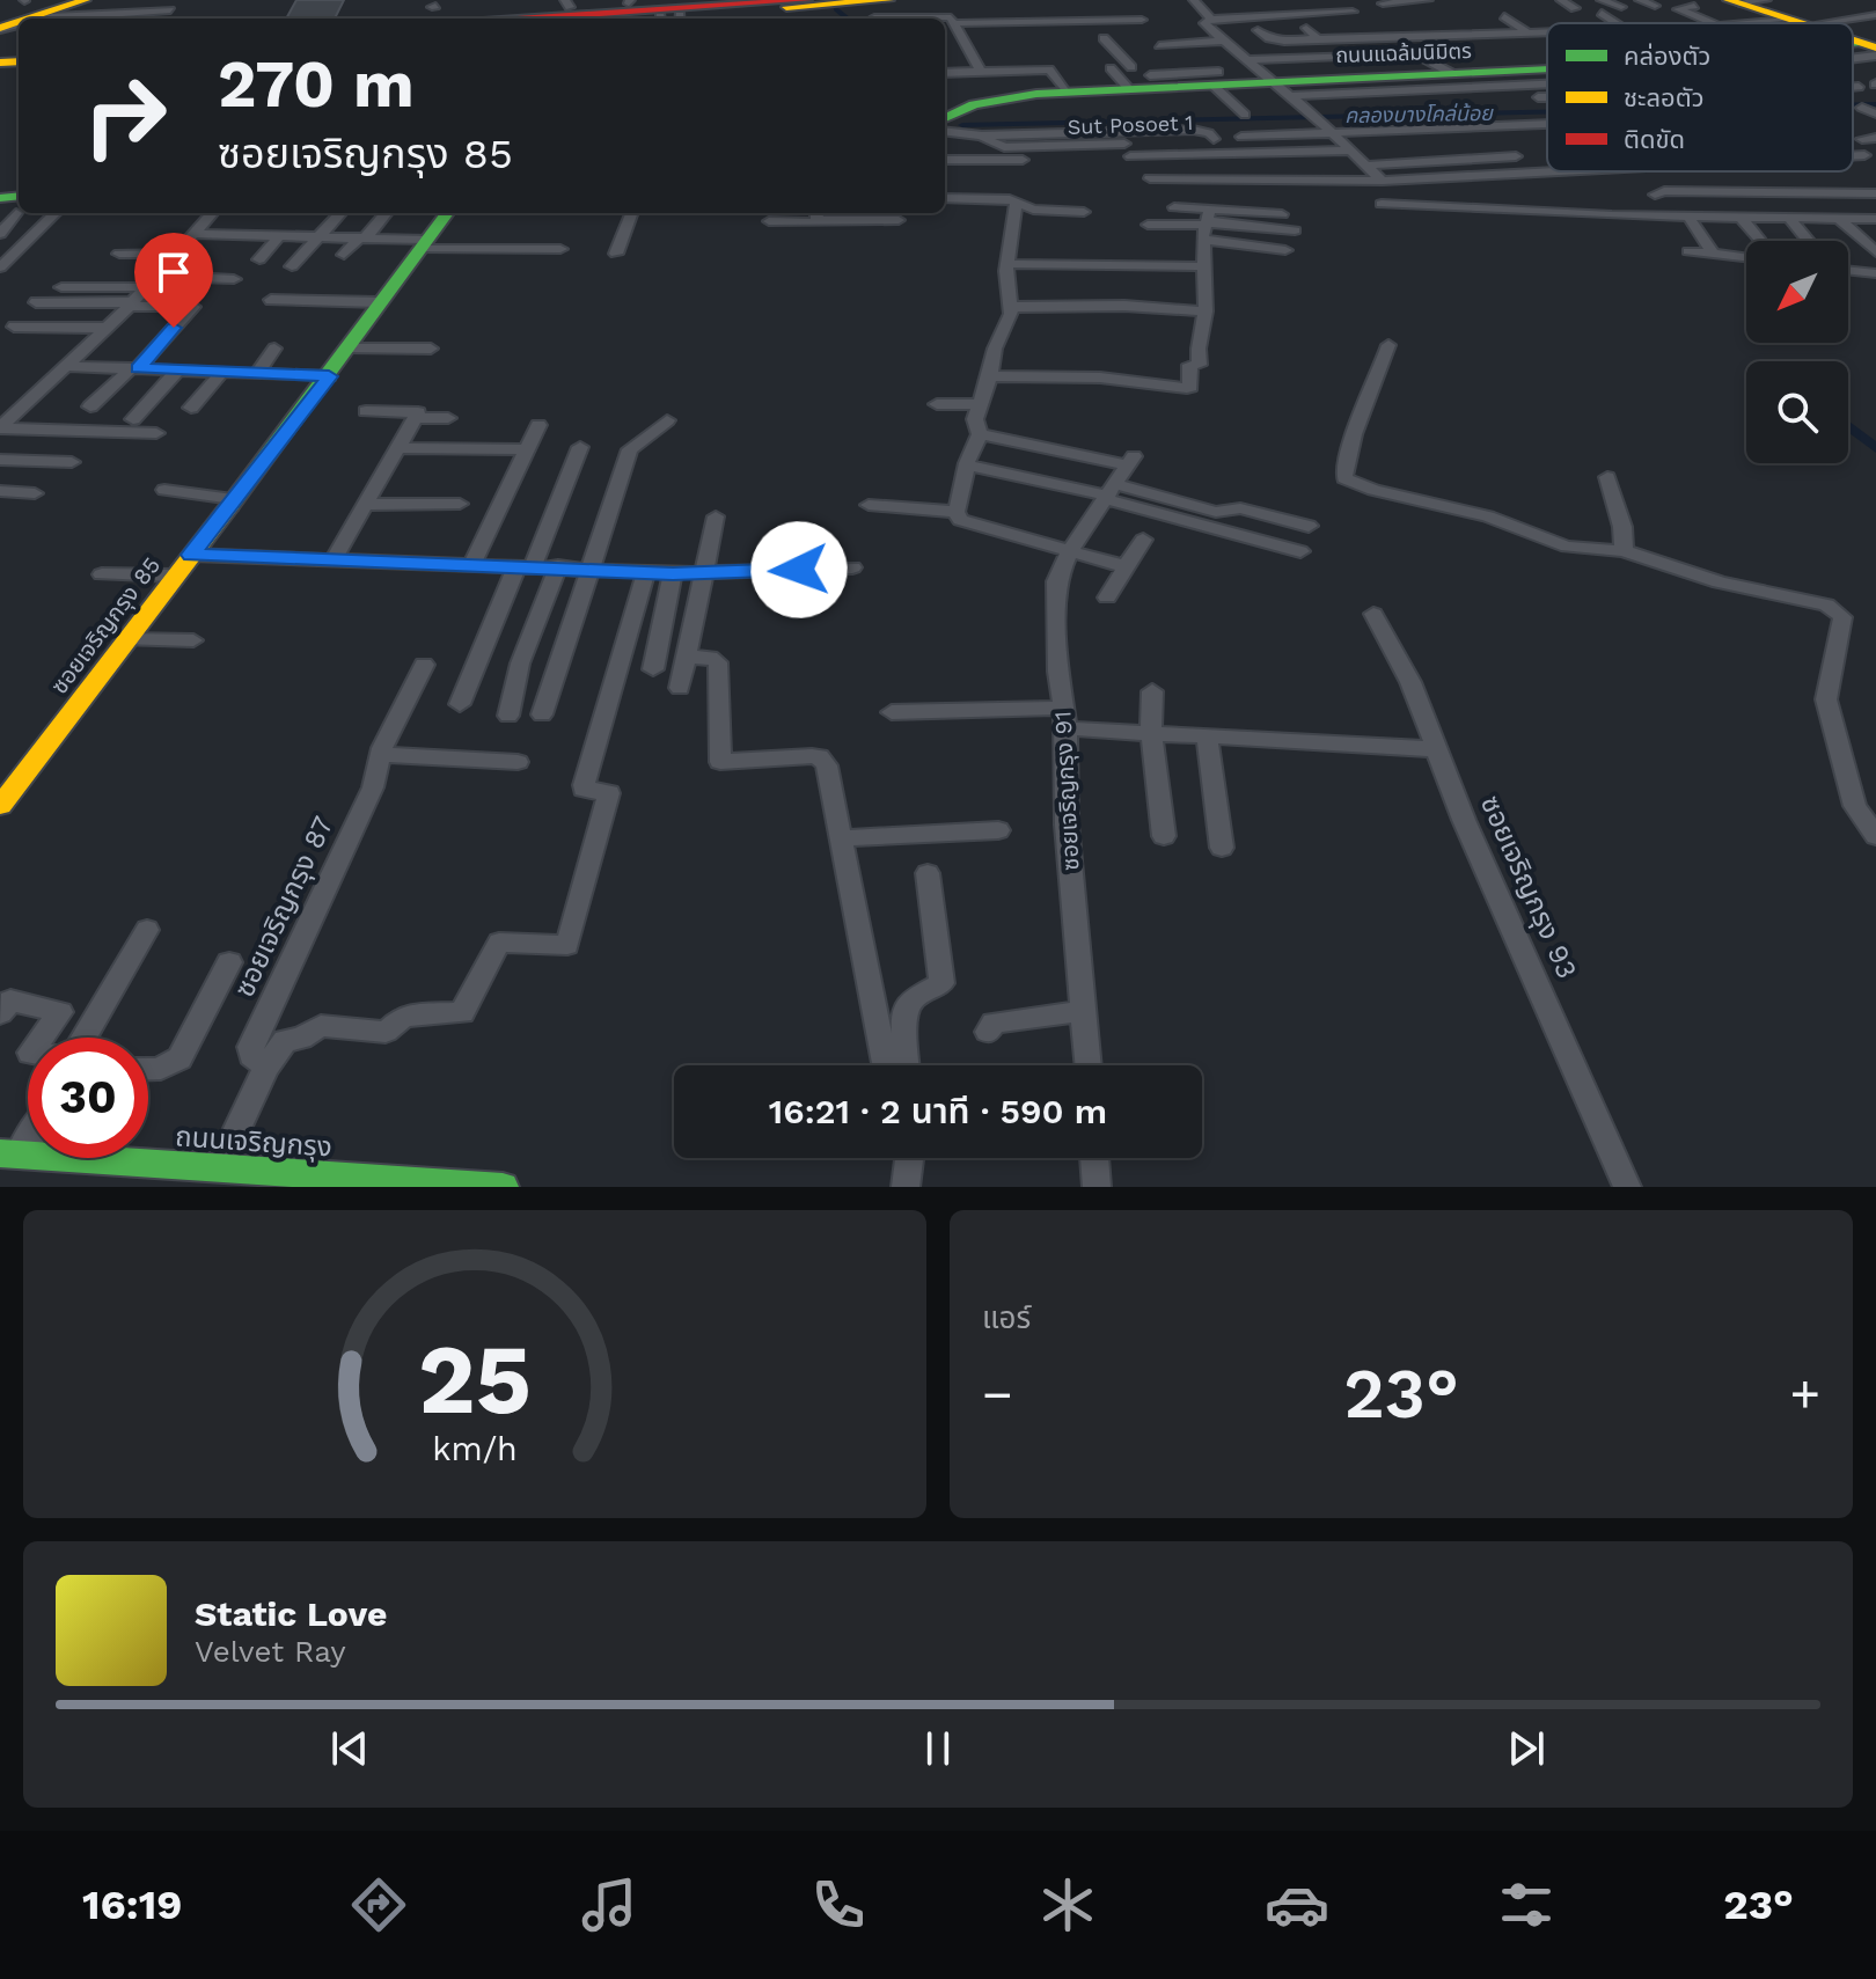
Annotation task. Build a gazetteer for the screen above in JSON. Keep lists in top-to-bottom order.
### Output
{
  "streets": {
    "main road": ["ถนนแฉล้มนิมิตร", "ซอยเจริญกรุง 85", "ถนนเจริญกรุง"],
    "street": [
      "Sut Posoet 1",
      "ซอยเจริญกรุง 91",
      "ซอยเจริญกรุง 93",
      "ซอยเจริญกรุง 87"
    ]
  },
  "water": ["คลองบางโคล่น้อย"],
  "legend": ["คล่องตัว", "ชะลอตัว", "ติดขัด"],
  "north": "bottom left",
  "page": {
    "turn": ["270 m", "ซอยเจริญกรุง 85"],
    "limit": "30",
    "trip": "16:21 · 2 นาที · 590 m",
    "tile": "แอร์",
    "heat": ["−", "23°", "+"],
    "song": ["Static Love", "Velvet Ray"],
    "tabs": ["16:19", "23°"],
    "gauge": ["25", "km/h"]
  }
}
